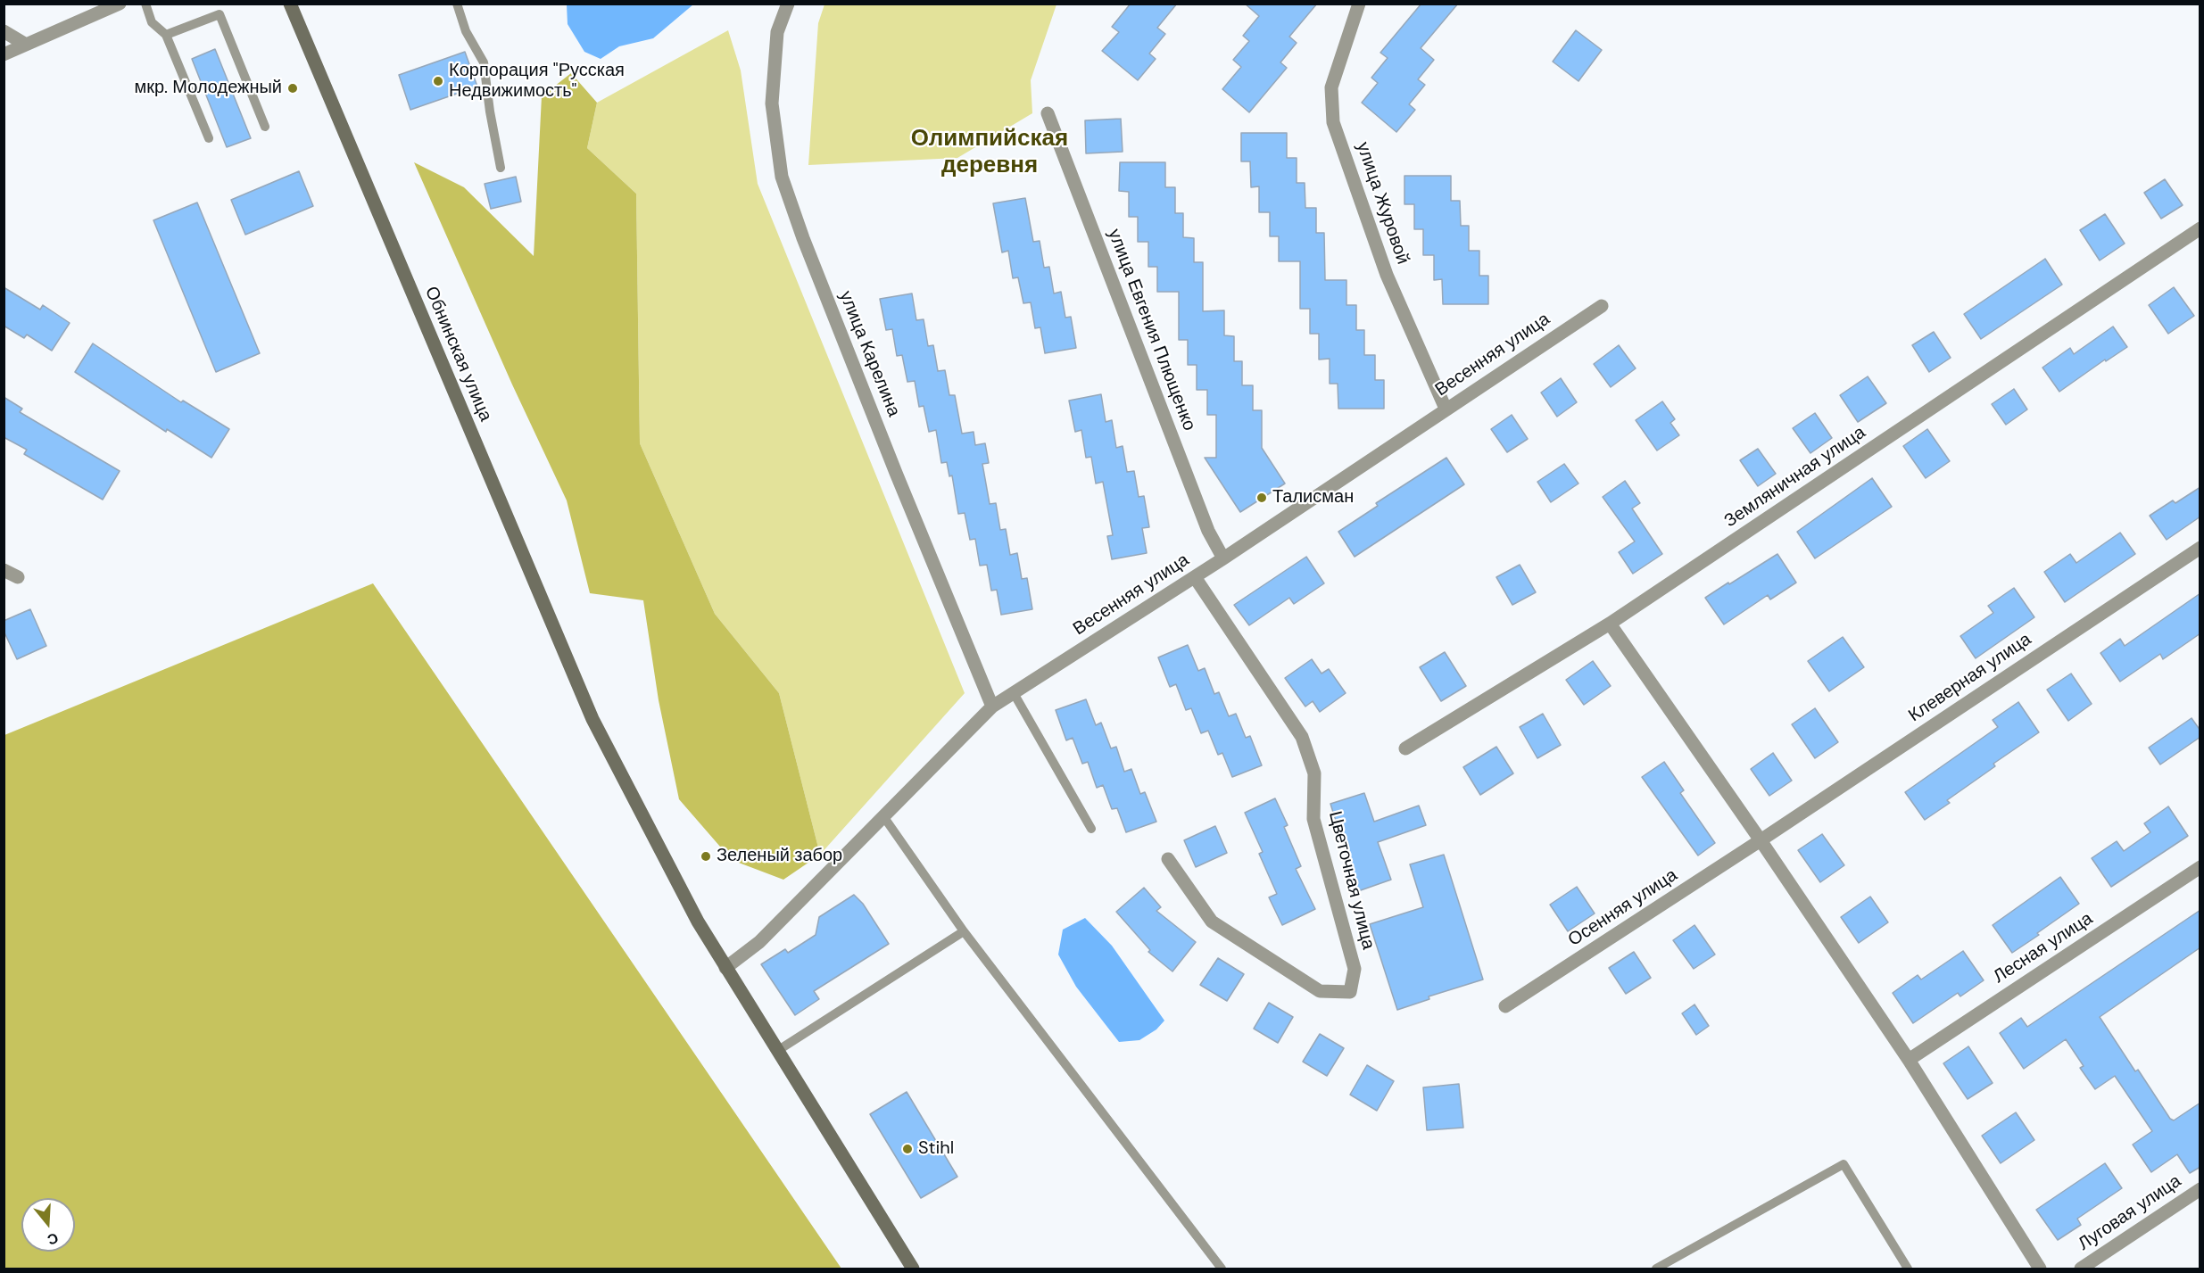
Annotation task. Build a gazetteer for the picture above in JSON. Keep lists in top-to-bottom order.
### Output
{
  "streets": {
    "street": [
      "улица Журовой",
      "улица Евгения Плющенко",
      "Обнинская улица",
      "улица Карелина",
      "Весенняя улица",
      "Земляничная улица",
      "Клеверная улица",
      "Цветочная улица",
      "Осенняя улица",
      "Лесная улица",
      "Луговая улица"
    ]
  },
  "crossings": [
    ["улица Журовой", "Весенняя улица"],
    ["улица Евгения Плющенко", "Весенняя улица"],
    ["Обнинская улица", "Весенняя улица"],
    ["улица Карелина", "Весенняя улица"],
    ["Весенняя улица", "Цветочная улица"],
    ["Клеверная улица", "Осенняя улица"]
  ],
  "districts": ["Олимпийская деревня"],
  "places": [
    "Корпорация \"Русская Недвижимость\"",
    "мкр. Молодежный",
    "Талисман",
    "Зеленый забор",
    "Stihl"
  ],
  "north": "bottom"
}
